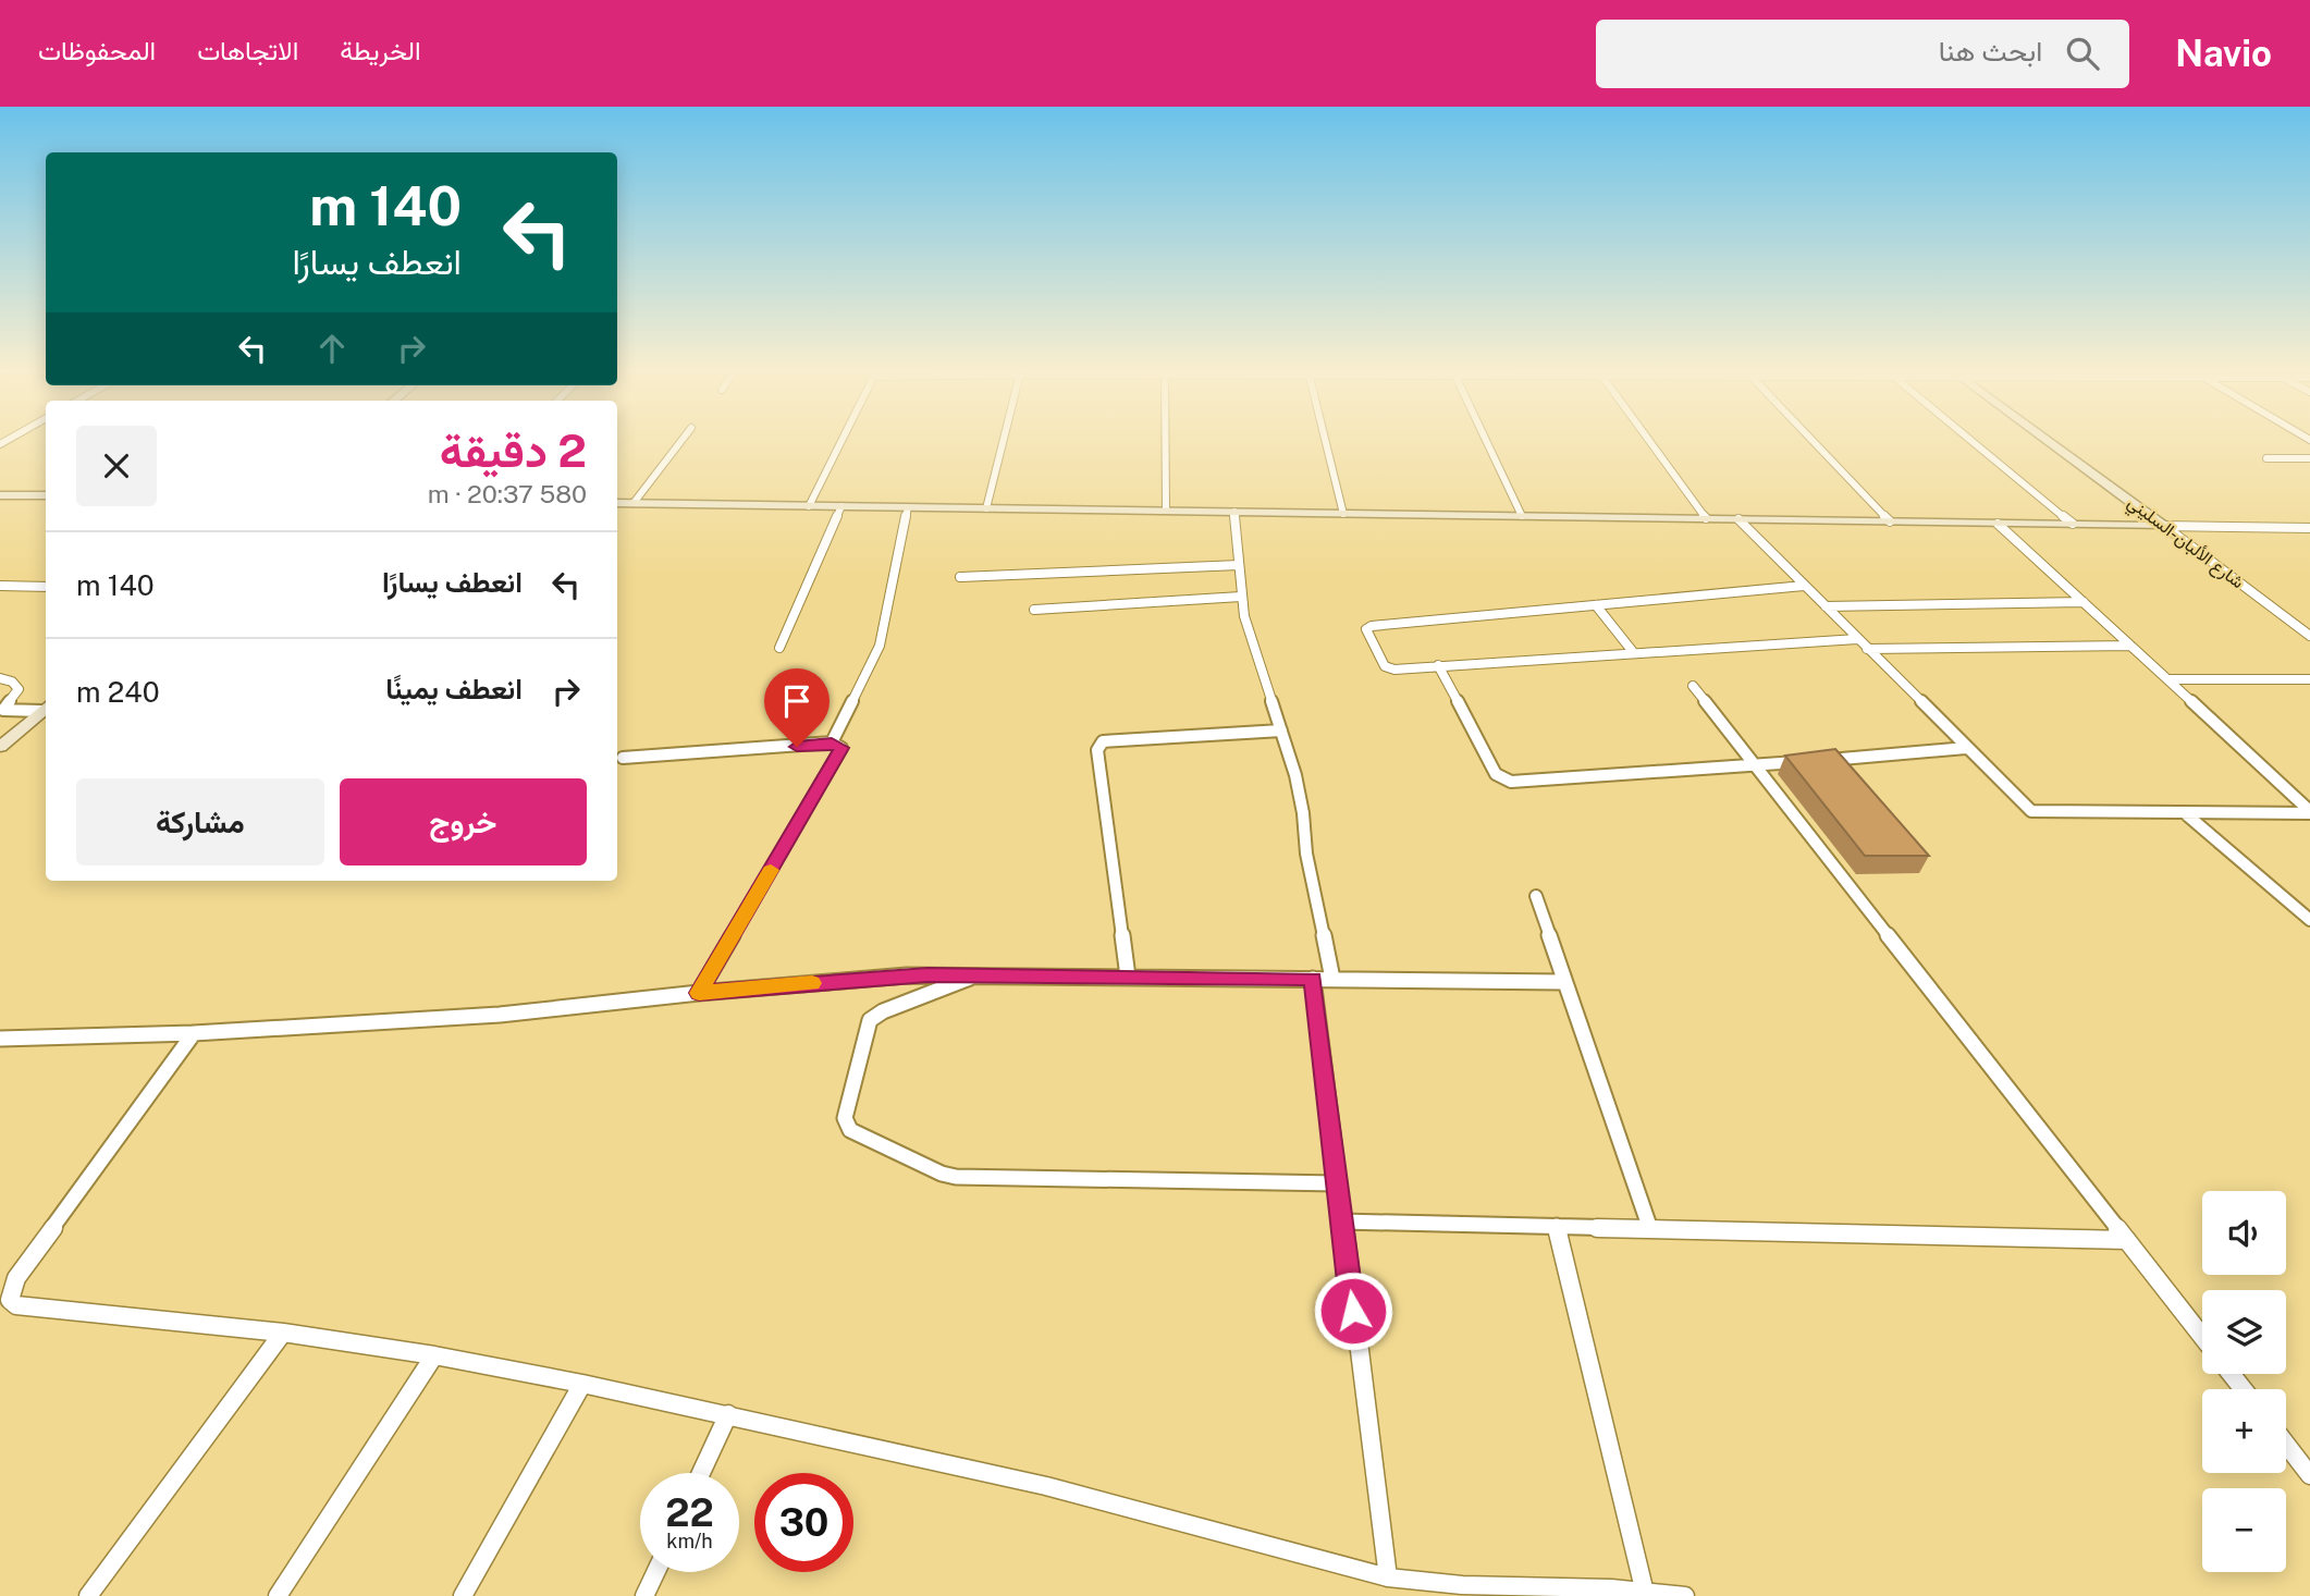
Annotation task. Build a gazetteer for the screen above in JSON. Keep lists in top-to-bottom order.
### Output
{
  "streets": {
    "street": ["شارع الألبان-السليني"]
  },
  "page": {
    "header": "Navio",
    "search": "ابحث هنا",
    "nav": ["الخريطة", "الاتجاهات", "المحفوظات"],
    "turn": ["140 m", "انعطف يسارًا"],
    "heading": ["2 دقيقة", "580 m · 20:37"],
    "list": [
      {
        "name": "انعطف يسارًا",
        "value": "140 m"
      },
      {
        "name": "انعطف يمينًا",
        "value": "240 m"
      }
    ],
    "buttons": ["خروج", "مشاركة"],
    "map_buttons": ["+", "−"],
    "speed": "22 km/h",
    "limit": "30"
  }
}
